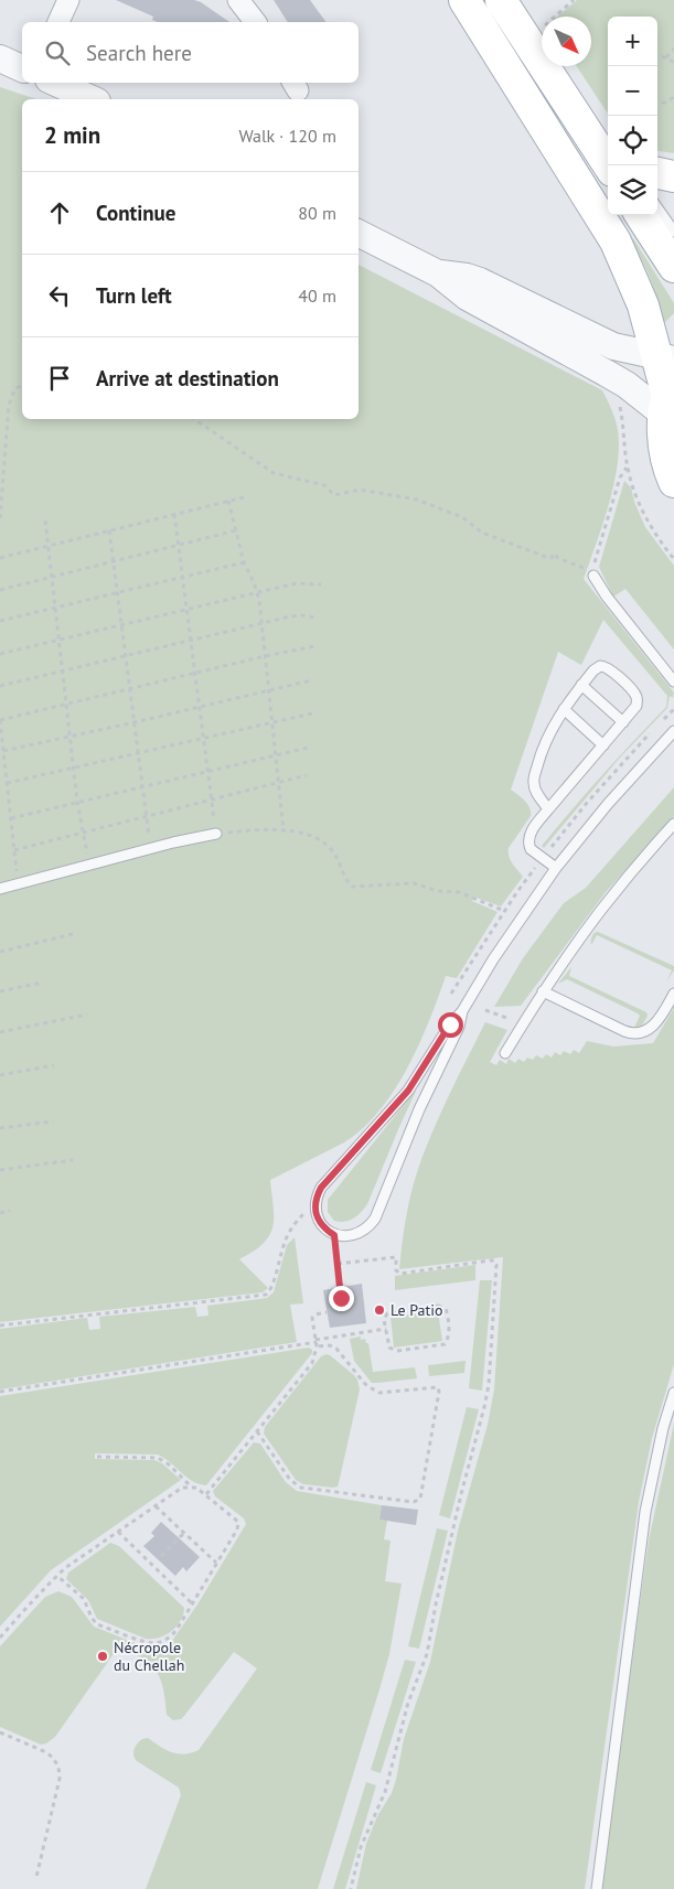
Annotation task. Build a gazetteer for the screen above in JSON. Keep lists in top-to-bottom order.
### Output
{
  "places": ["Le Patio", "Nécropole du Chellah"],
  "north": "bottom right",
  "page": {
    "map_buttons": ["+", "−"],
    "search": "Search here",
    "heading": ["2 min", "Walk · 120 m"],
    "list": [
      ["Continue", "80 m"],
      ["Turn left", "40 m"],
      "Arrive at destination"
    ]
  }
}
